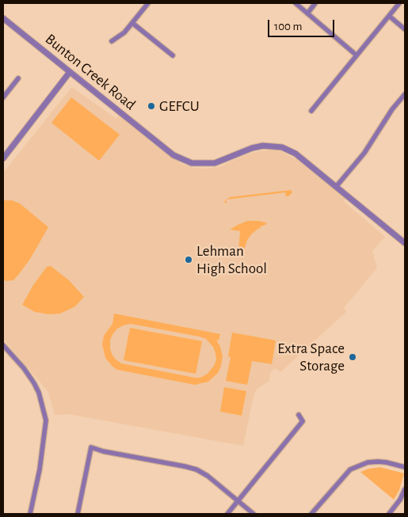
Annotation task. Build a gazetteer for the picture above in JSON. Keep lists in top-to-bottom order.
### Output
{
  "streets": {
    "street": ["Bunton Creek Road"]
  },
  "places": ["GEFCU", "Lehman High School", "Extra Space Storage"],
  "scale_bar": "100 m"
}
